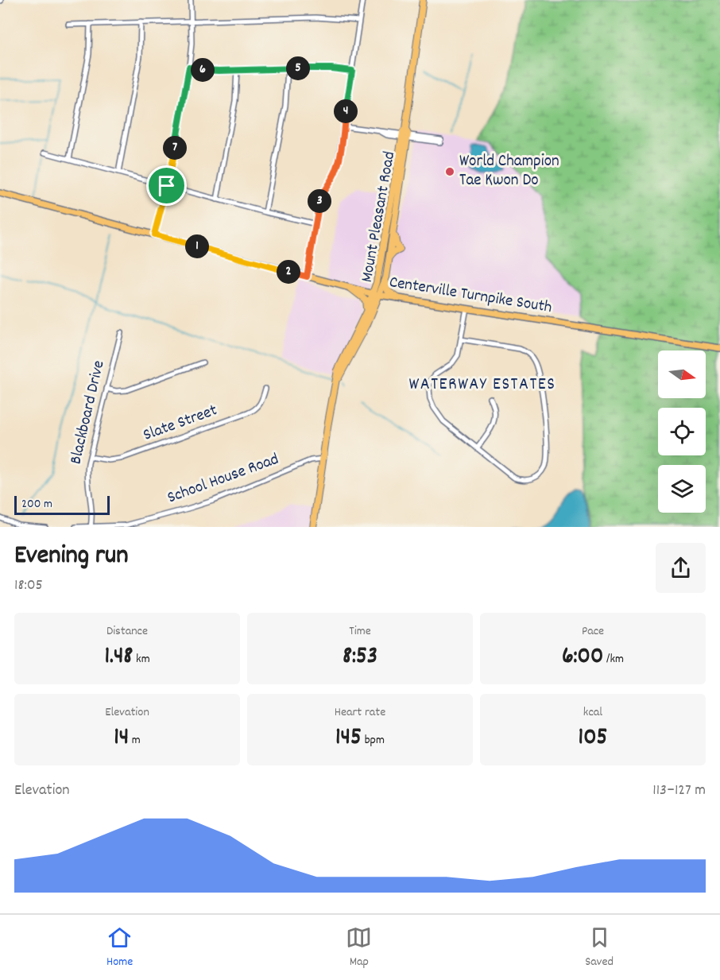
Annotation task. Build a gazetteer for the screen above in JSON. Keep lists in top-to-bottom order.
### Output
{
  "streets": {
    "highway": ["Mount Pleasant Road"],
    "main road": ["Centerville Turnpike South"],
    "street": ["Blackboard Drive", "Slate Street", "School House Road"]
  },
  "crossings": [
    ["Mount Pleasant Road", "Centerville Turnpike South"],
    ["Mount Pleasant Road", "School House Road"],
    ["Blackboard Drive", "Slate Street"],
    ["Blackboard Drive", "School House Road"]
  ],
  "districts": ["WATERWAY ESTATES"],
  "places": ["World Champion Tae Kwon Do"],
  "scale_bar": "200 m",
  "north": "right",
  "page": {
    "pins": [
      "5",
      "6",
      "4",
      "7",
      "3",
      "1",
      "2"
    ],
    "scale": "200 m",
    "heading": ["Evening run", "18:05"],
    "stats": [
      ["Distance", "1.48 km"],
      ["Time", "8:53"],
      ["Pace", "6:00 /km"],
      ["Elevation", "14 m"],
      ["Heart rate", "145 bpm"],
      ["kcal", "105"]
    ],
    "chart": ["Elevation", "113–127 m"],
    "tabs": ["Home", "Map", "Saved"]
  }
}
